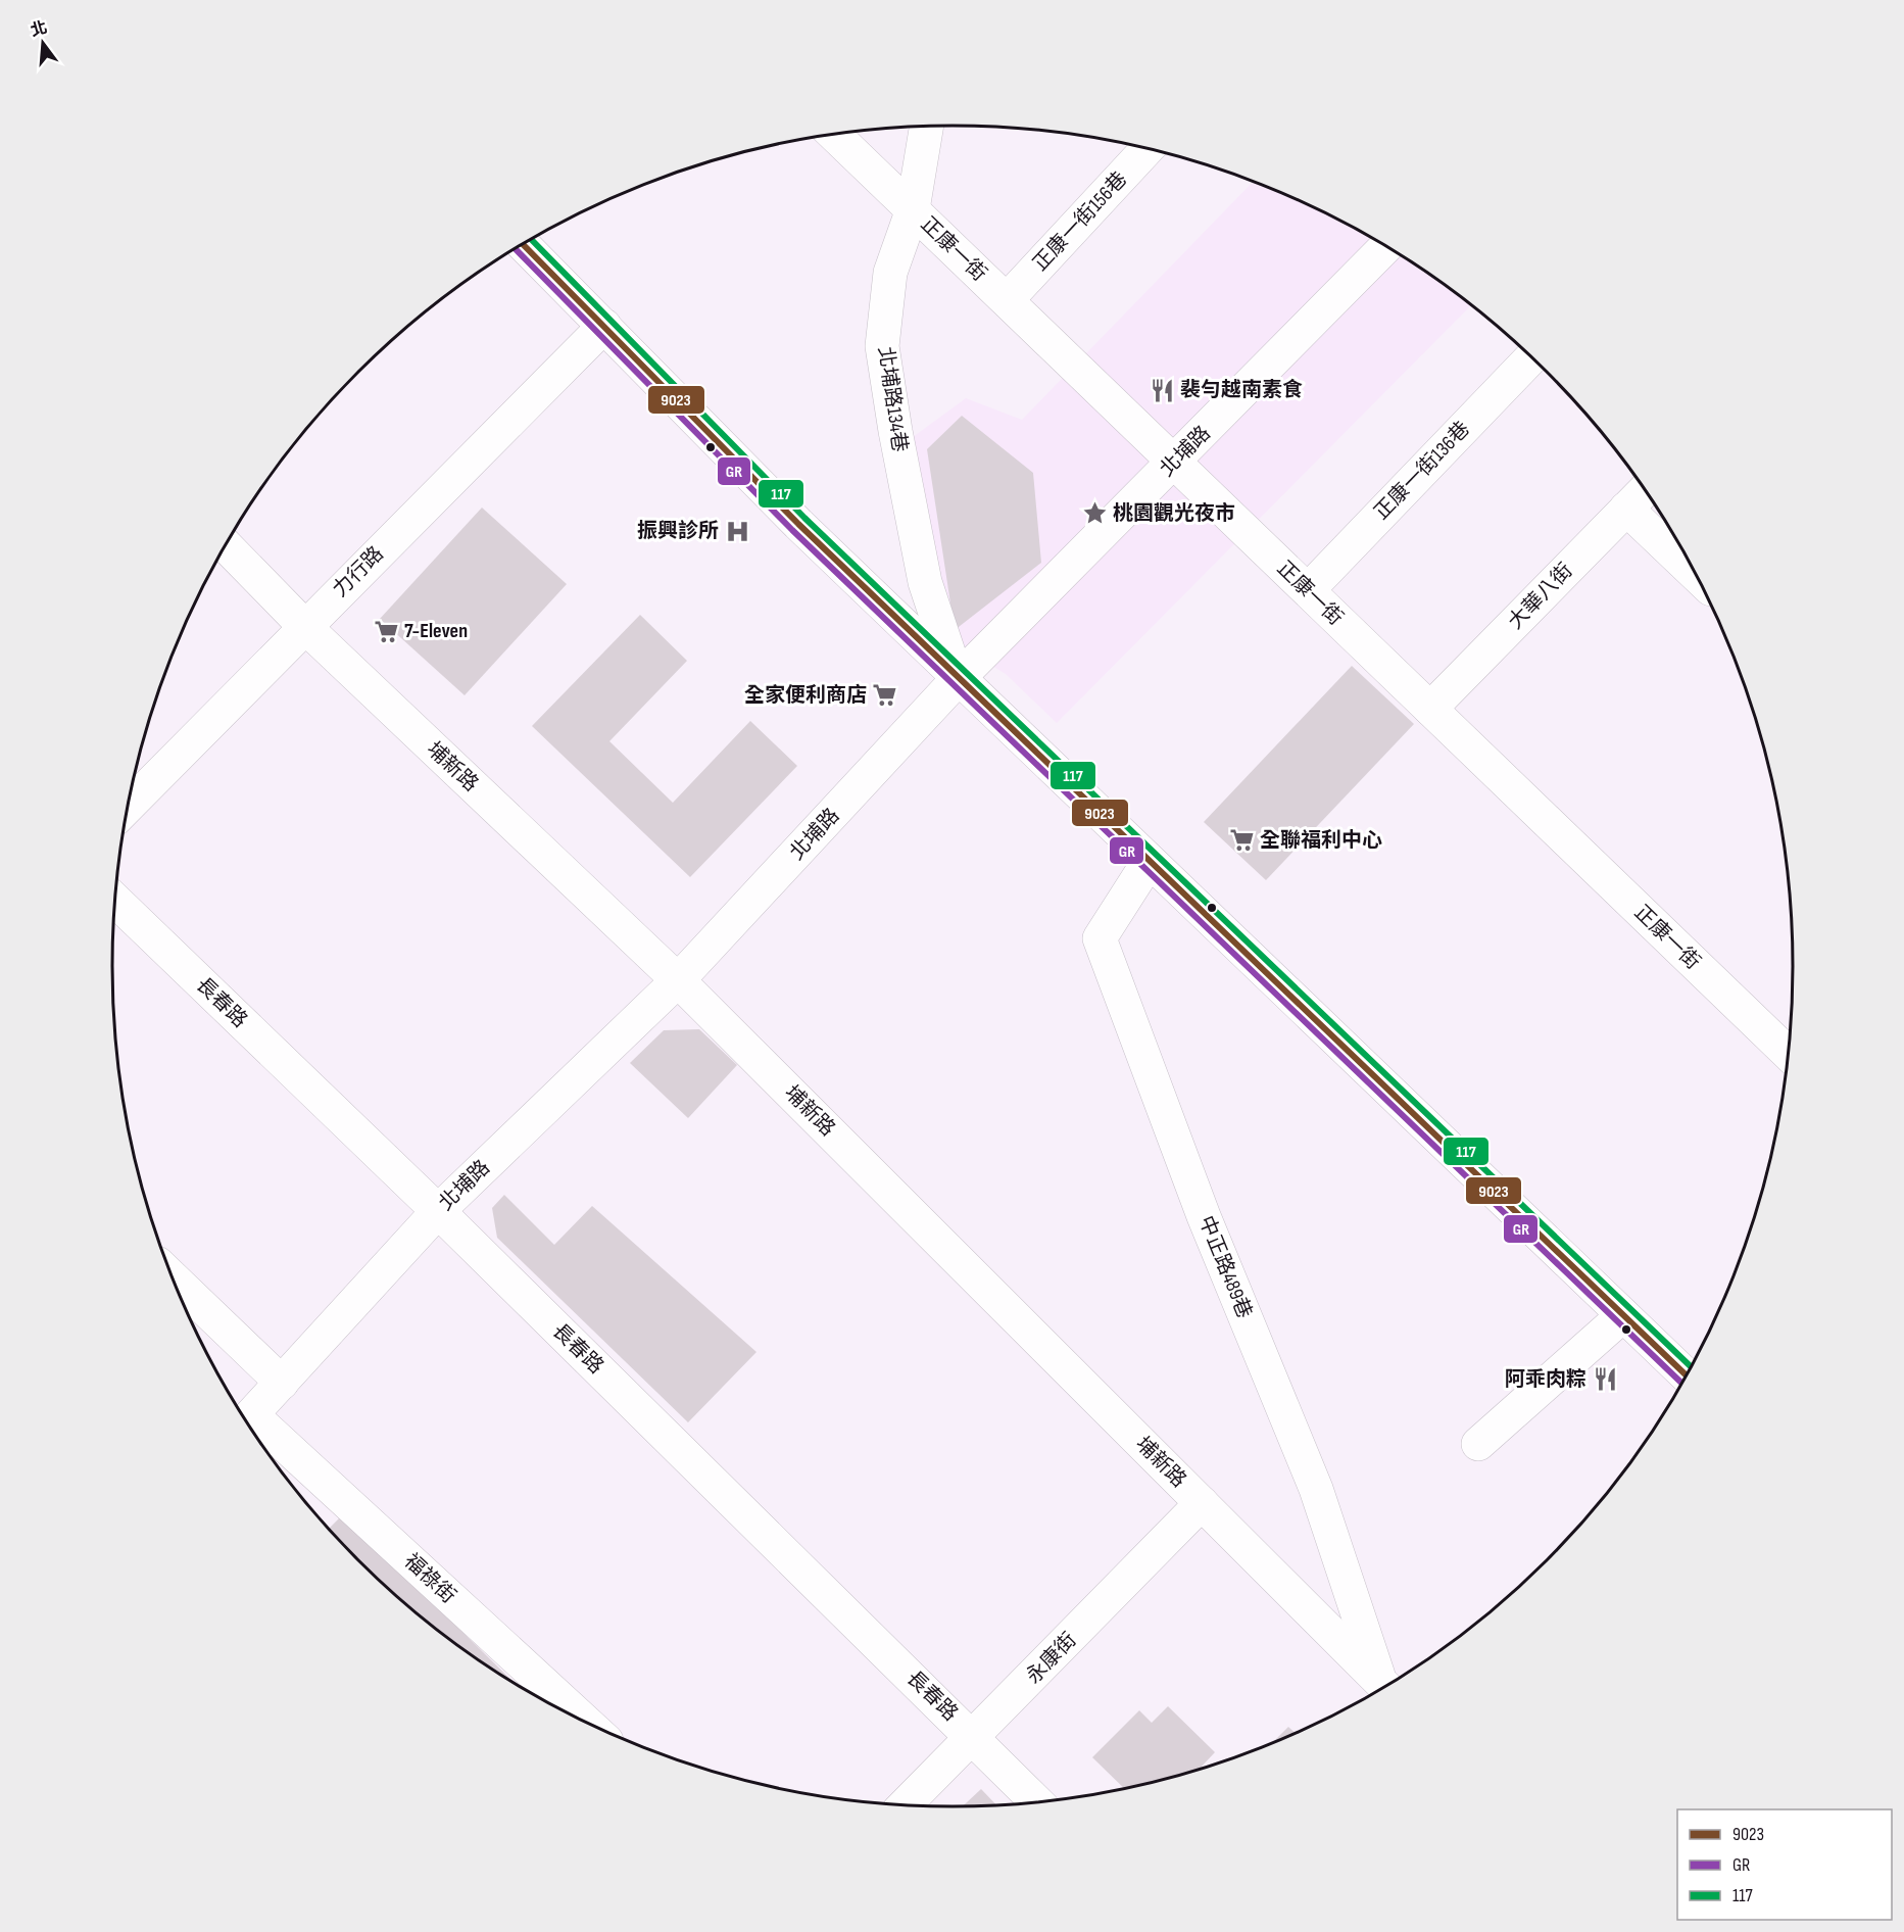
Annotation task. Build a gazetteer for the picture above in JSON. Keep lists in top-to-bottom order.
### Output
{
  "streets": {
    "street": [
      "正康一街156巷",
      "正康一街",
      "北埔路134巷",
      "北埔路",
      "正康一街136巷",
      "力行路",
      "大華八街",
      "埔新路",
      "長春路",
      "中正路489巷",
      "福祿街",
      "永康街"
    ]
  },
  "crossings": [
    ["正康一街156巷", "正康一街"],
    ["正康一街", "北埔路134巷"],
    ["正康一街", "北埔路"],
    ["正康一街", "正康一街136巷"],
    ["正康一街", "大華八街"],
    ["北埔路134巷", "北埔路"],
    ["北埔路", "埔新路"],
    ["北埔路", "長春路"],
    ["力行路", "埔新路"],
    ["埔新路", "永康街"],
    ["長春路", "永康街"]
  ],
  "places": {
    "restaurant": ["裴勻越南素食", "阿乖肉粽"],
    "place": ["桃園觀光夜市"],
    "hospital": ["振興診所"],
    "supermarket": ["7-Eleven", "全家便利商店", "全聯福利中心"]
  },
  "lines": ["transit line 117", "transit line 9023", "transit line GR"],
  "legend": ["9023", "GR", "117"],
  "north": "top"
}
